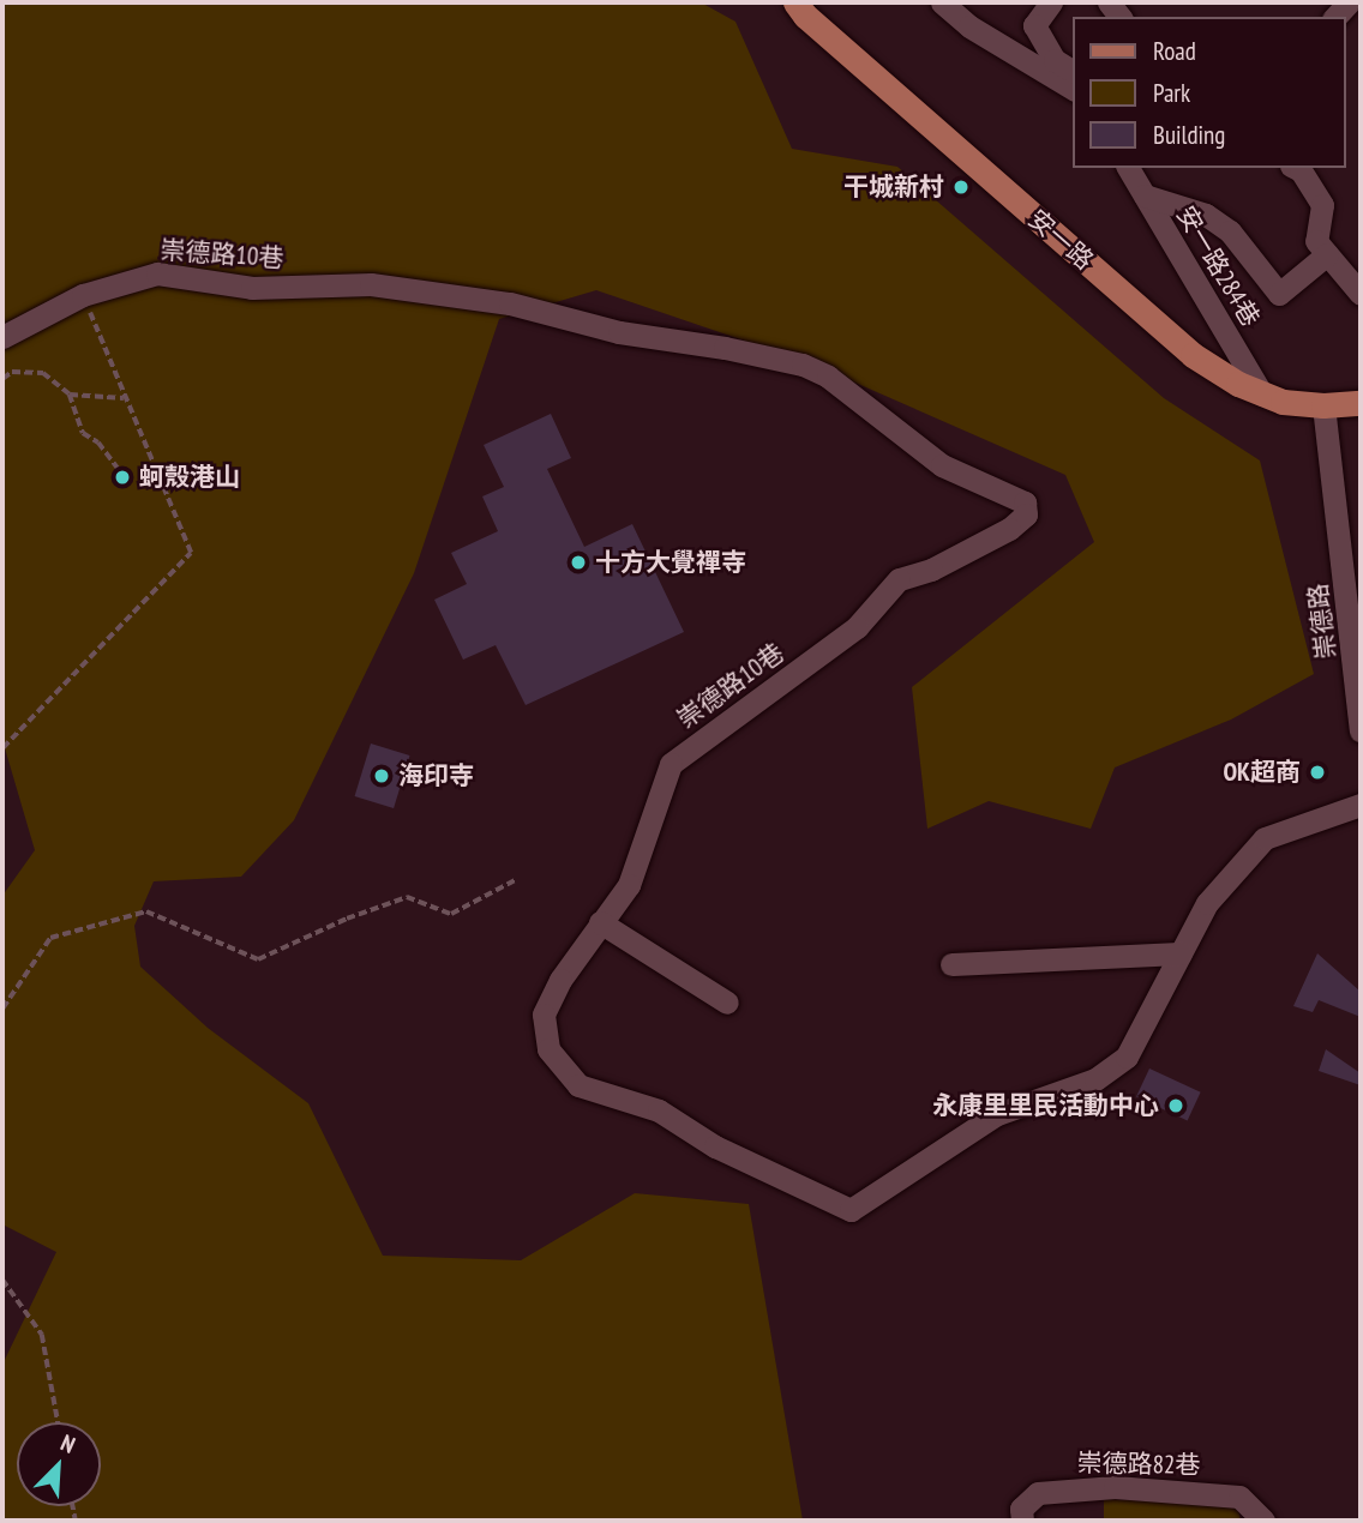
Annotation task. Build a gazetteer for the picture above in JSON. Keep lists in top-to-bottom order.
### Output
{
  "streets": {
    "main road": ["安一路"],
    "street": [
      "崇德路10巷",
      "安一路284巷",
      "崇德路",
      "崇德路82巷"
    ]
  },
  "crossings": [
    ["安一路", "安一路284巷"],
    ["安一路", "崇德路"]
  ],
  "places": [
    "干城新村",
    "蚵殼港山",
    "十方大覺禪寺",
    "OK超商",
    "海印寺",
    "永康里里民活動中心"
  ],
  "legend": ["Road", "Park", "Building"],
  "north": "top right"
}
